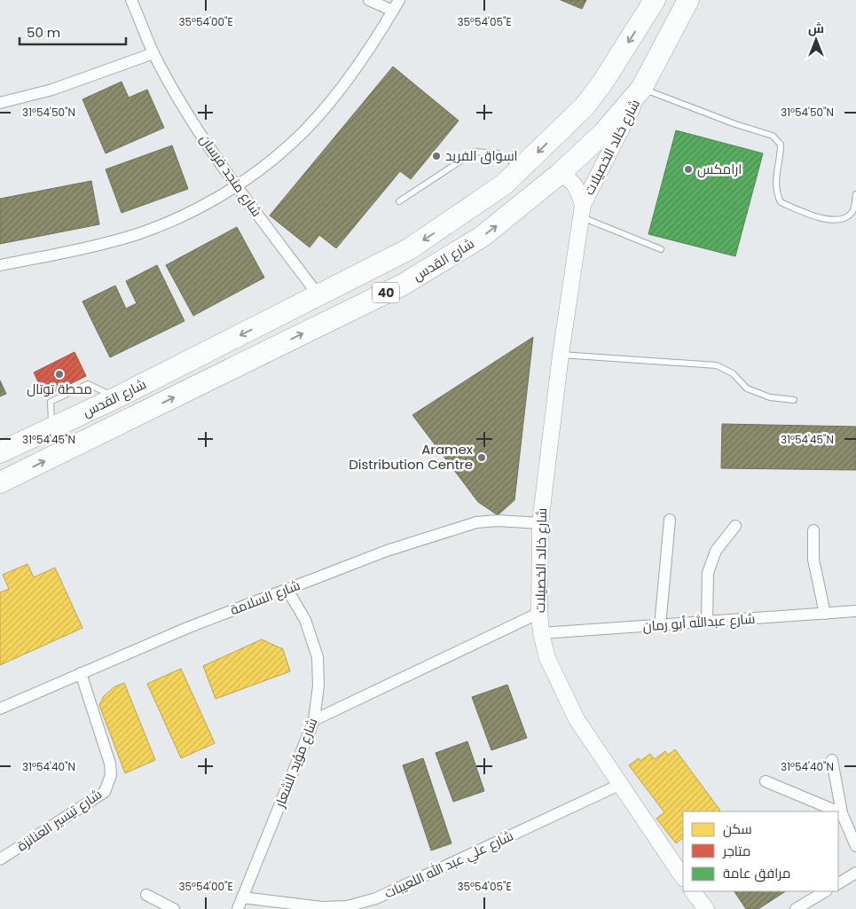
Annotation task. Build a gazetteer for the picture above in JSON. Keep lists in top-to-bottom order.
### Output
{
  "streets": {
    "highway": ["شارع القدس", "40"],
    "street": [
      "شارع خالد الخصيلات",
      "شارع منجد فرسان",
      "شارع السلامة",
      "شارع عبدالله أبو رمان",
      "شارع مؤيد الشعار",
      "شارع تيسير العنانزة",
      "شارع علي عبد الله اللعيبات"
    ]
  },
  "crossings": [
    ["شارع خالد الخصيلات", "شارع القدس"],
    ["شارع خالد الخصيلات", "شارع السلامة"],
    ["شارع خالد الخصيلات", "شارع عبدالله أبو رمان"],
    ["شارع خالد الخصيلات", "شارع علي عبد الله اللعيبات"],
    ["شارع منجد فرسان", "شارع القدس"],
    ["شارع السلامة", "شارع مؤيد الشعار"],
    ["شارع السلامة", "شارع تيسير العنانزة"],
    ["شارع مؤيد الشعار", "شارع علي عبد الله اللعيبات"]
  ],
  "places": [
    "اسواق الفريد",
    "ارامكس",
    "محطة توتال",
    "Aramex Distribution Centre"
  ],
  "legend": ["سكن", "متاجر", "مرافق عامة"],
  "scale_bar": "50 m",
  "north": "top",
  "coordinates": [
    "35°54'00\"E",
    "35°54'05\"E",
    "31°54'50\"N",
    "31°54'45\"N",
    "31°54'40\"N"
  ]
}
